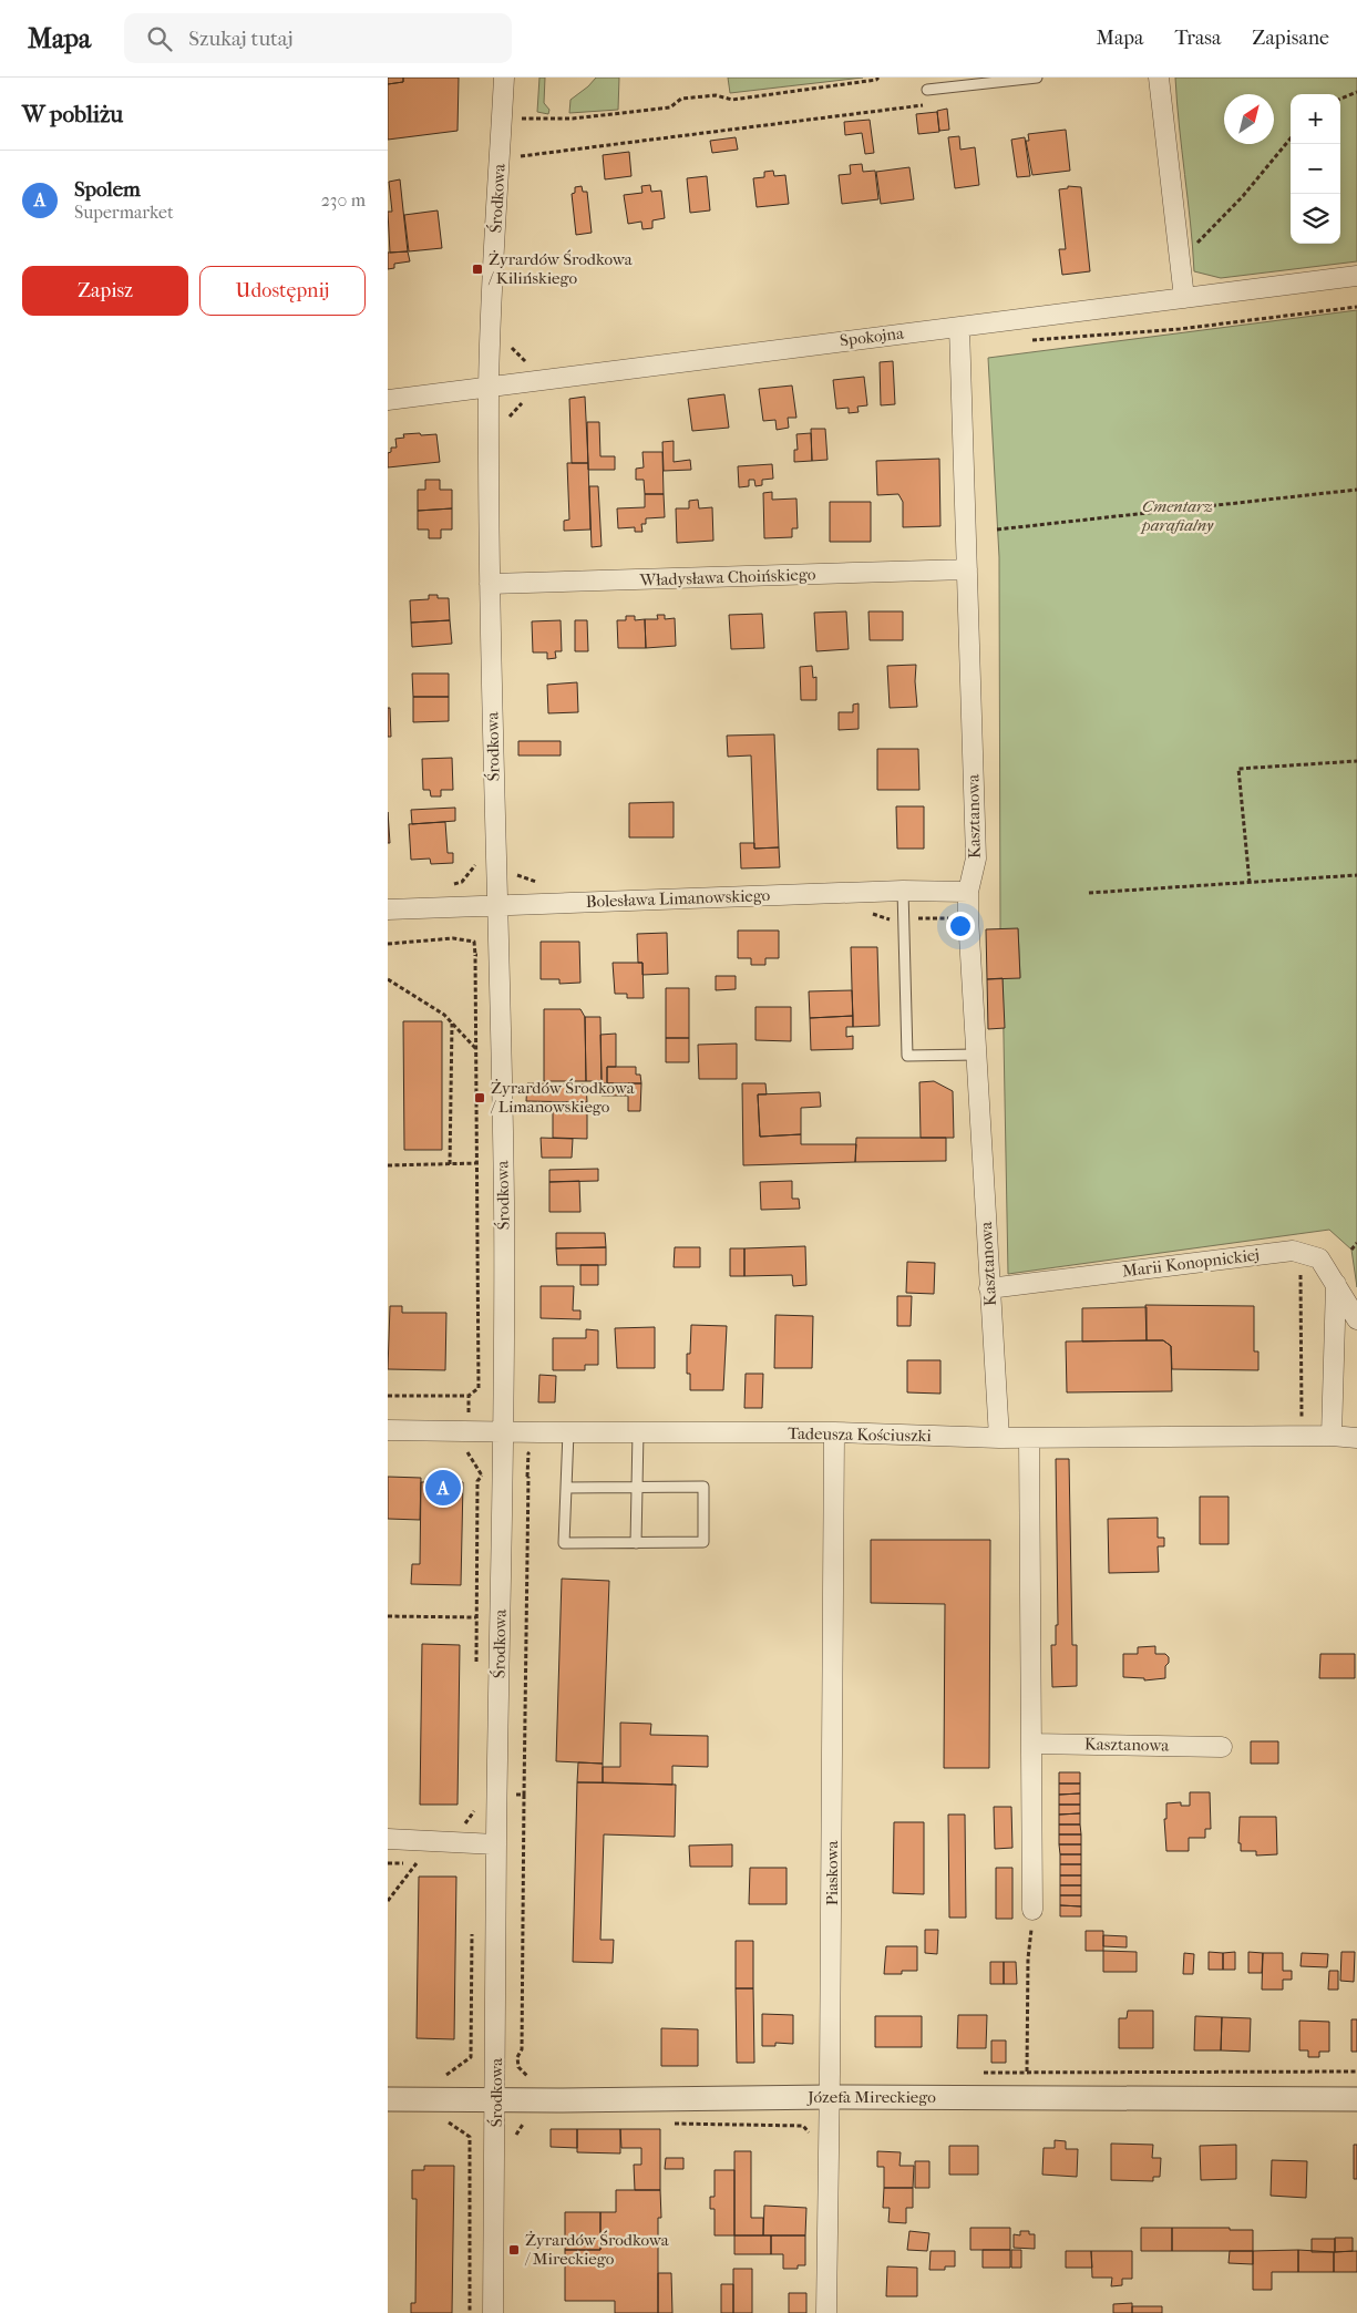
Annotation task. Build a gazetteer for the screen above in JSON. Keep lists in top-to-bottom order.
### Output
{
  "streets": {
    "street": [
      "Środkowa",
      "Spokojna",
      "Władysława Choińskiego",
      "Kasztanowa",
      "Bolesława Limanowskiego",
      "Marii Konopnickiej",
      "Tadeusza Kościuszki",
      "Piaskowa",
      "Józefa Mireckiego"
    ]
  },
  "crossings": [
    ["Środkowa", "Spokojna"],
    ["Środkowa", "Władysława Choińskiego"],
    ["Środkowa", "Bolesława Limanowskiego"],
    ["Środkowa", "Tadeusza Kościuszki"],
    ["Środkowa", "Józefa Mireckiego"],
    ["Spokojna", "Kasztanowa"],
    ["Władysława Choińskiego", "Kasztanowa"],
    ["Kasztanowa", "Bolesława Limanowskiego"],
    ["Kasztanowa", "Marii Konopnickiej"],
    ["Kasztanowa", "Tadeusza Kościuszki"],
    ["Tadeusza Kościuszki", "Piaskowa"],
    ["Piaskowa", "Józefa Mireckiego"]
  ],
  "parks": ["Cmentarz parafialny"],
  "places": {
    "transit": ["Żyrardów Środkowa / Kilińskiego", "Żyrardów Środkowa / Limanowskiego", "Żyrardów Środkowa / Mireckiego"]
  },
  "north": "top right",
  "page": {
    "header": "Mapa",
    "search": "Szukaj tutaj",
    "nav": ["Mapa", "Trasa", "Zapisane"],
    "heading": "W pobliżu",
    "map_buttons": ["+", "−"],
    "list": [
      {
        "mark": "A",
        "name": "Spolem",
        "note": "Supermarket",
        "value": "230 m"
      }
    ],
    "buttons": ["Zapisz", "Udostępnij"],
    "pins": "A"
  }
}
